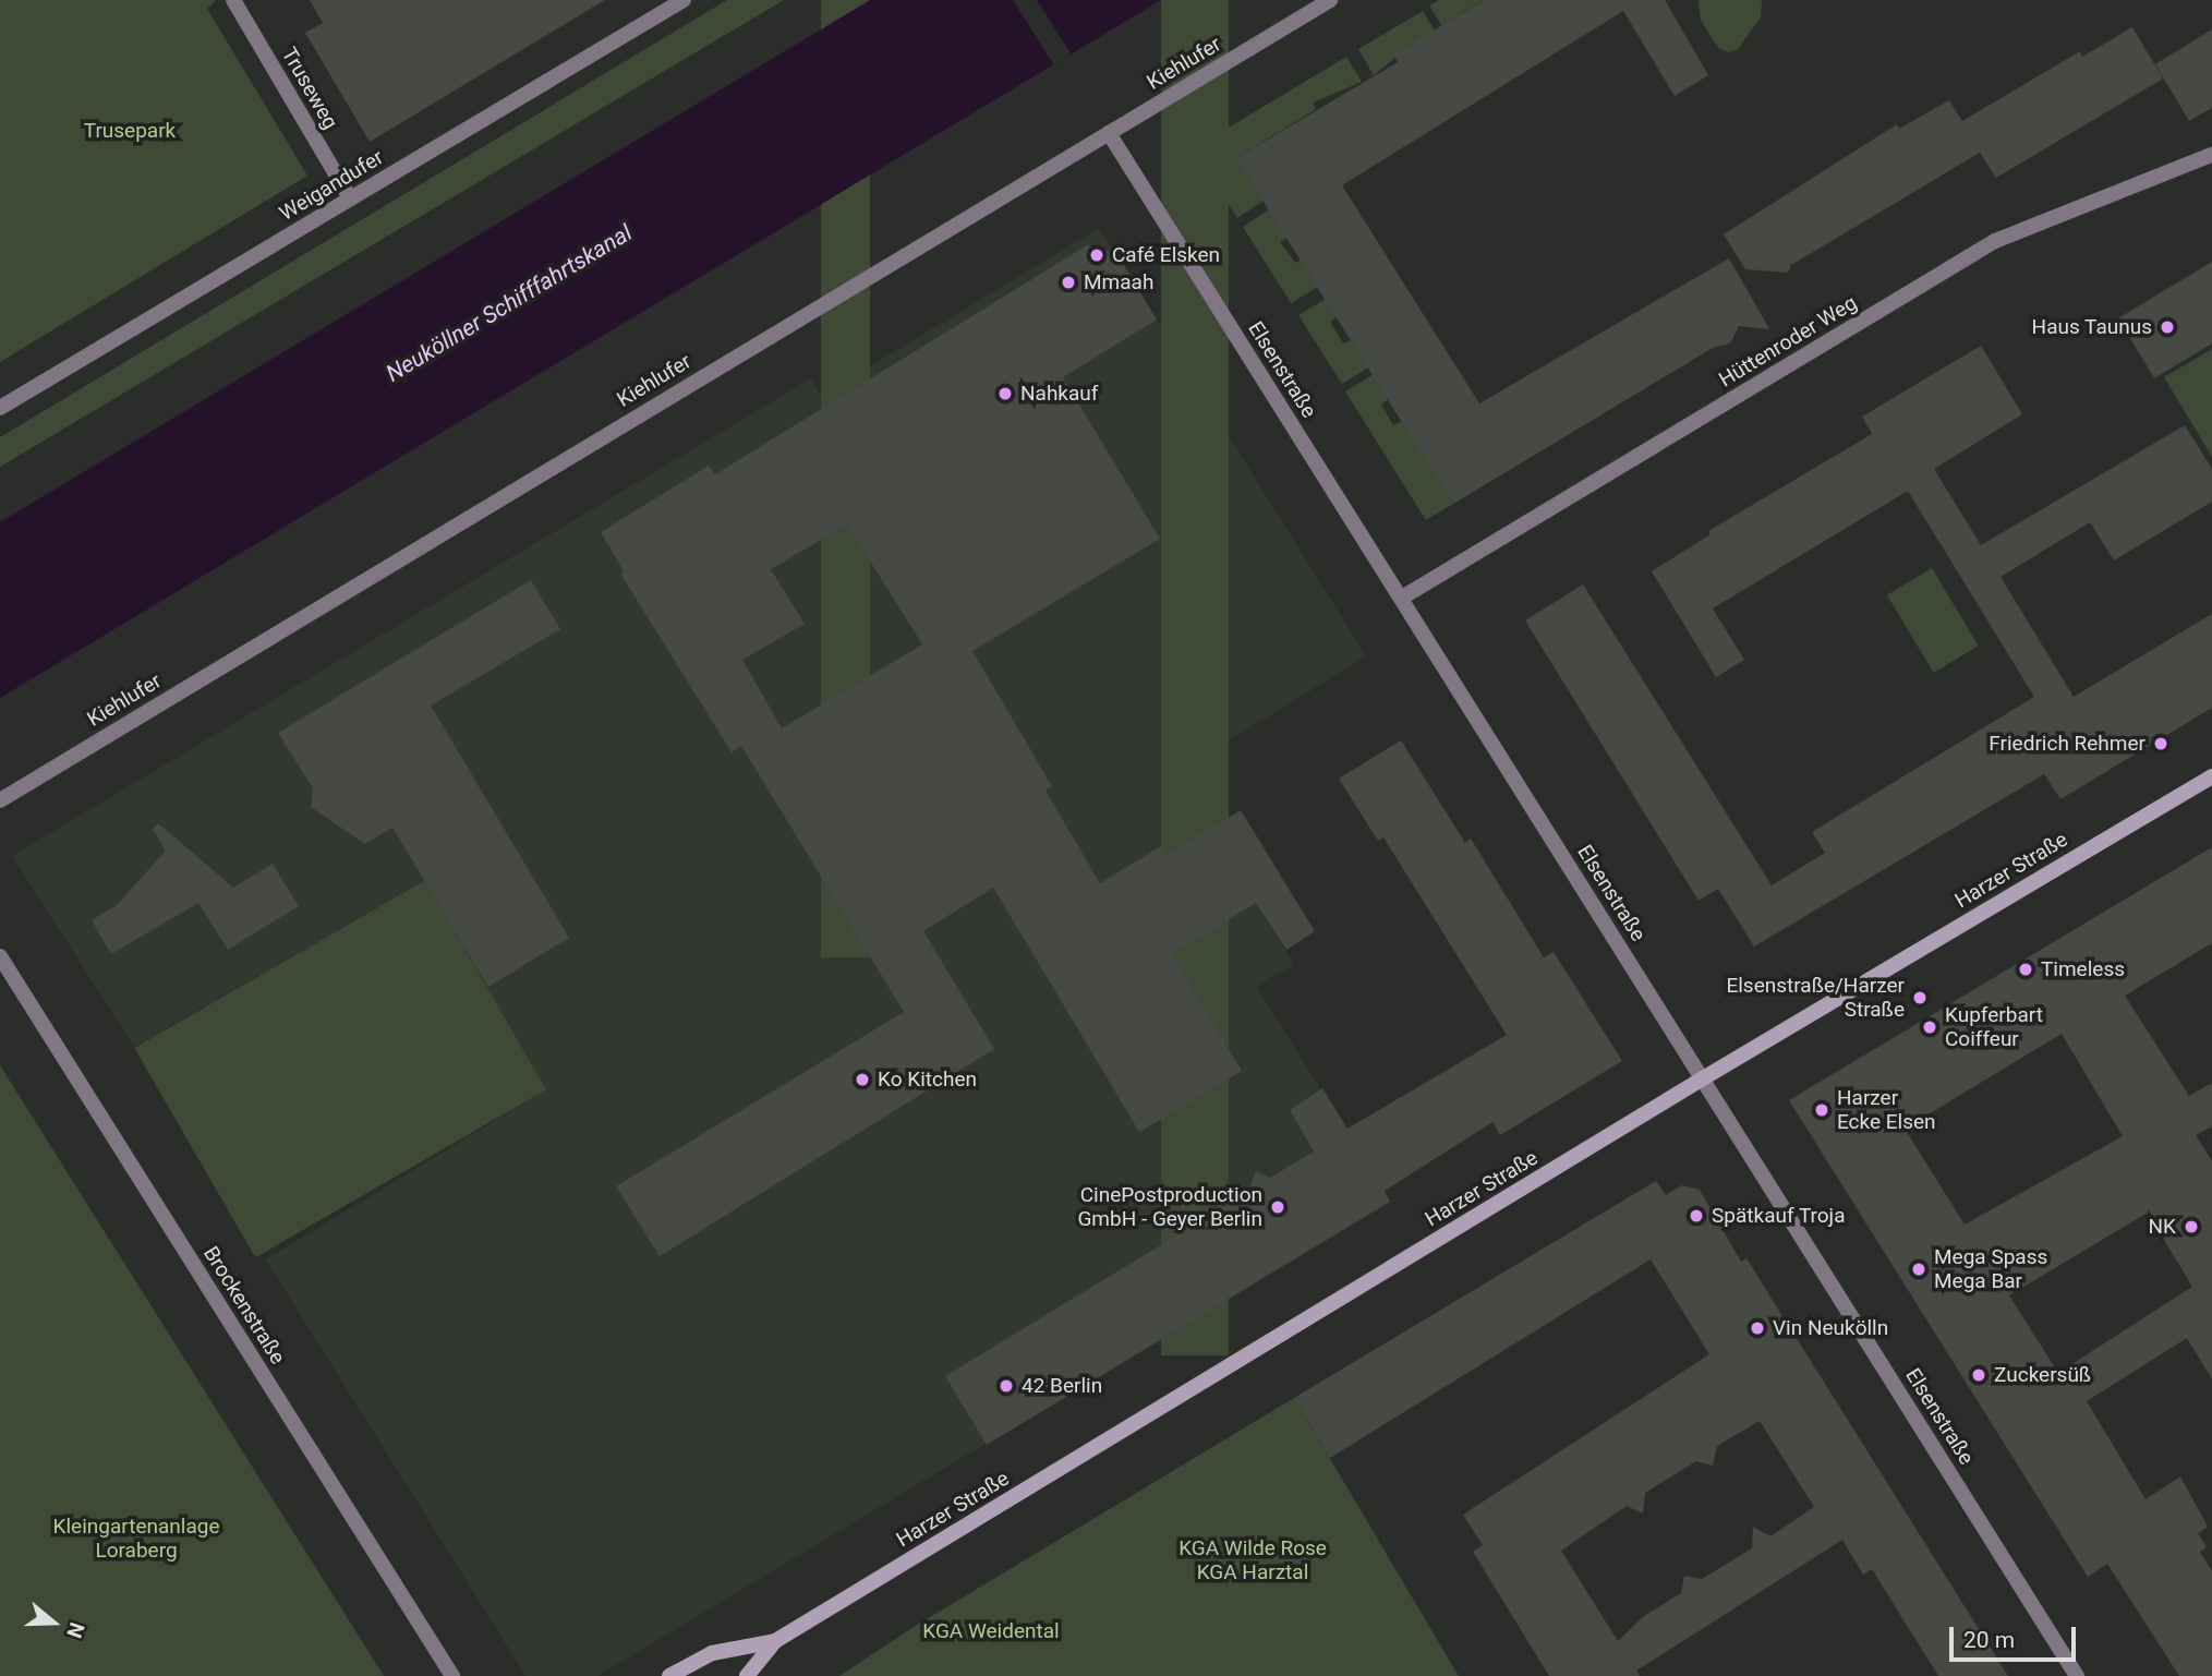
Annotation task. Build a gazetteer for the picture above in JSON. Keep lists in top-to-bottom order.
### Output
{
  "streets": {
    "street": [
      "Kiehlufer",
      "Truseweg",
      "Weigandufer",
      "Hüttenroder Weg",
      "Elsenstraße",
      "Harzer Straße",
      "Brockenstraße"
    ]
  },
  "crossings": [
    ["Kiehlufer", "Elsenstraße"],
    ["Truseweg", "Weigandufer"],
    ["Hüttenroder Weg", "Elsenstraße"],
    ["Elsenstraße", "Harzer Straße"]
  ],
  "water": ["Neuköllner Schifffahrtskanal"],
  "parks": [
    "Trusepark",
    "Kleingartenanlage Loraberg",
    "KGA Wilde Rose KGA Harztal",
    "KGA Weidental"
  ],
  "places": [
    "Café Elsken",
    "Mmaah",
    "Haus Taunus",
    "Nahkauf",
    "Friedrich Rehmer",
    "Timeless",
    "Elsenstraße/Harzer Straße",
    "Kupferbart Coiffeur",
    "Ko Kitchen",
    "Harzer Ecke Elsen",
    "CinePostproduction GmbH - Geyer Berlin",
    "Spätkauf Troja",
    "NK",
    "Mega Spass Mega Bar",
    "Vin Neukölln",
    "Zuckersüß",
    "42 Berlin"
  ],
  "scale_bar": "20 m",
  "north": "right"
}
